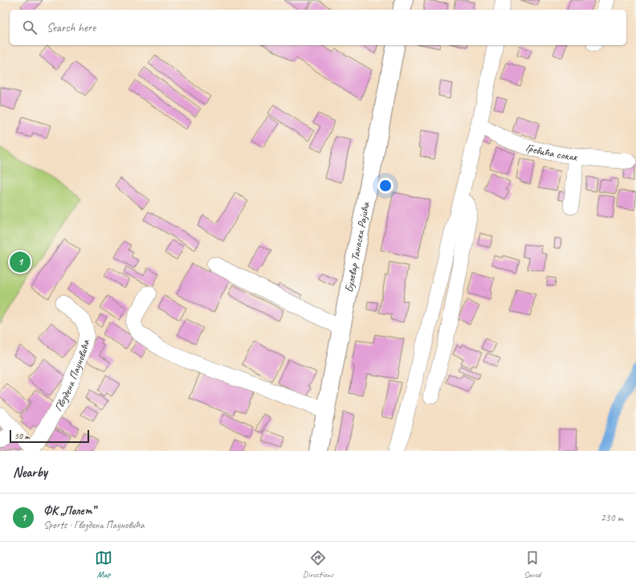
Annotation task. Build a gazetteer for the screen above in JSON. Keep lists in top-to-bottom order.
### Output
{
  "streets": {
    "main road": ["Булевар Танаска Рајића"],
    "street": ["Гребића сокак", "Гвоздена Пауновића"]
  },
  "scale_bar": "50 m",
  "page": {
    "search": "Search here",
    "pins": "1",
    "scale": "50 m",
    "heading": "Nearby",
    "list": [
      {
        "mark": "1",
        "name": "ФК „Полет”",
        "note": "Sports · Гвоздена Пауновића",
        "value": "230 m"
      }
    ],
    "nav": ["Map", "Directions", "Saved"]
  }
}
